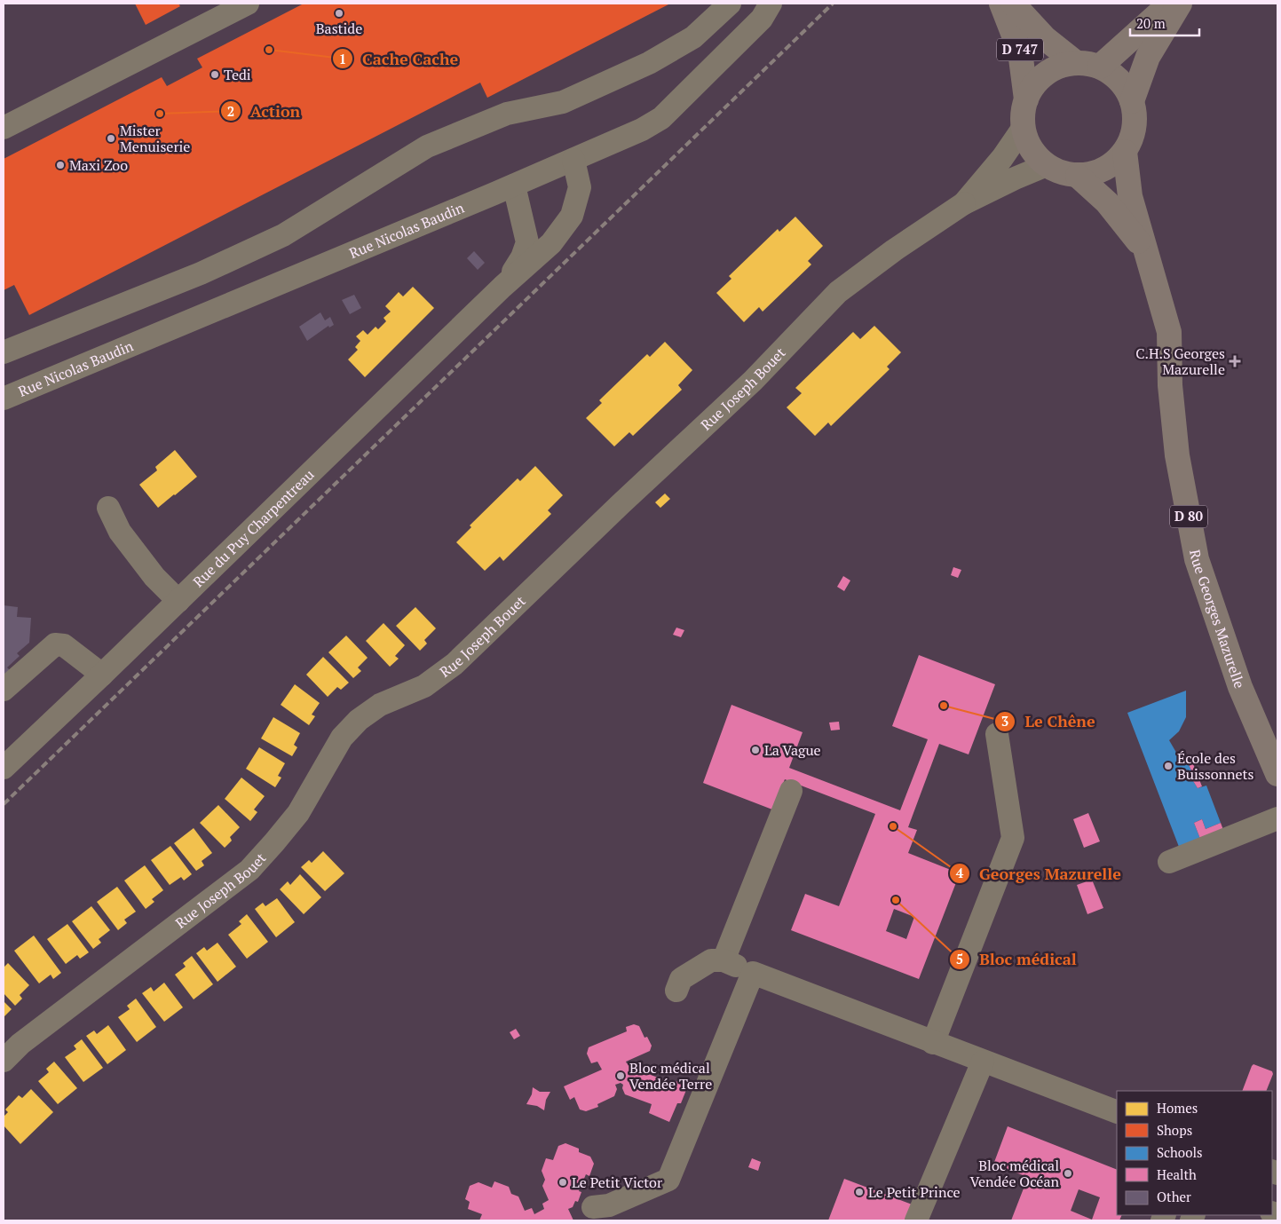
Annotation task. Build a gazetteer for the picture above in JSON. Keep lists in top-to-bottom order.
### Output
{
  "streets": {
    "main road": ["D 747", "D 80", "Rue Georges Mazurelle"],
    "street": ["Rue Nicolas Baudin", "Rue Joseph Bouet", "Rue du Puy Charpentreau"]
  },
  "crossings": [
    ["D 747", "Rue Joseph Bouet"],
    ["D 747", "Rue Georges Mazurelle"],
    ["Rue Nicolas Baudin", "Rue du Puy Charpentreau"],
    ["Rue Joseph Bouet", "Rue Georges Mazurelle"]
  ],
  "places": {
    "other": [
      "Bastide",
      "Cache Cache",
      "Tedi",
      "Action",
      "Mister Menuiserie",
      "Maxi Zoo",
      "Le Chêne",
      "La Vague",
      "École des Buissonnets",
      "Georges Mazurelle",
      "Bloc médical",
      "Bloc médical Vendée Terre",
      "Bloc médical Vendée Océan",
      "Le Petit Victor",
      "Le Petit Prince"
    ],
    "health": ["C.H.S Georges Mazurelle"]
  },
  "legend": [
    "Homes",
    "Shops",
    "Schools",
    "Health",
    "Other"
  ],
  "scale_bar": "20 m"
}
